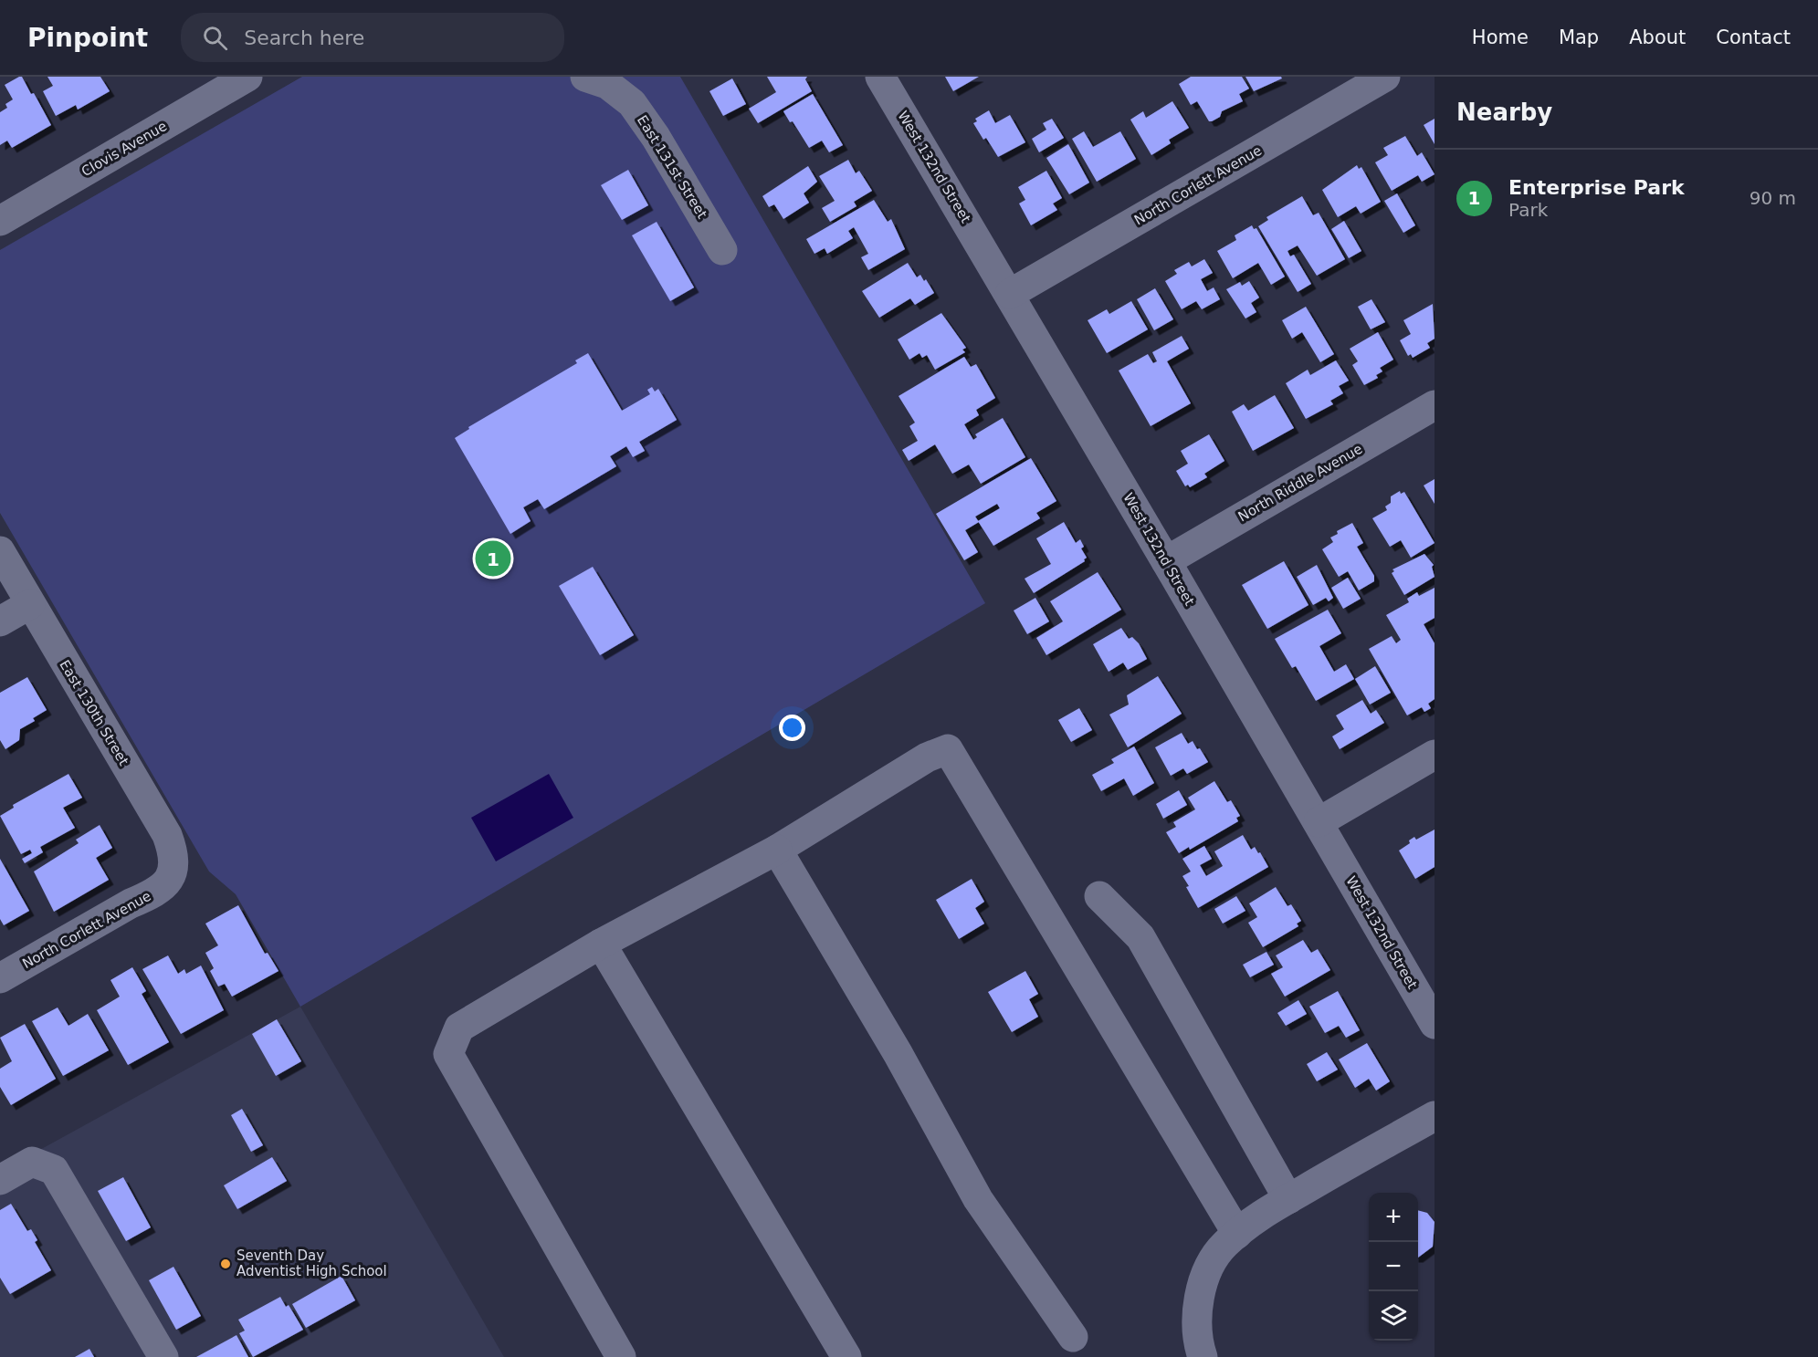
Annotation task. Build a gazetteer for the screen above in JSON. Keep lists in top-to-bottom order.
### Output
{
  "streets": {
    "street": [
      "Clovis Avenue",
      "East 131st Street",
      "West 132nd Street",
      "North Corlett Avenue",
      "North Riddle Avenue",
      "East 130th Street"
    ]
  },
  "crossings": [
    ["West 132nd Street", "North Corlett Avenue"],
    ["West 132nd Street", "North Riddle Avenue"],
    ["North Corlett Avenue", "East 130th Street"]
  ],
  "places": ["Seventh Day Adventist High School"],
  "page": {
    "header": "Pinpoint",
    "search": "Search here",
    "nav": [
      "Home",
      "Map",
      "About",
      "Contact"
    ],
    "heading": "Nearby",
    "list": [
      {
        "mark": "1",
        "name": "Enterprise Park",
        "note": "Park",
        "value": "90 m"
      }
    ],
    "pins": "1",
    "map_buttons": ["+", "−"]
  }
}
